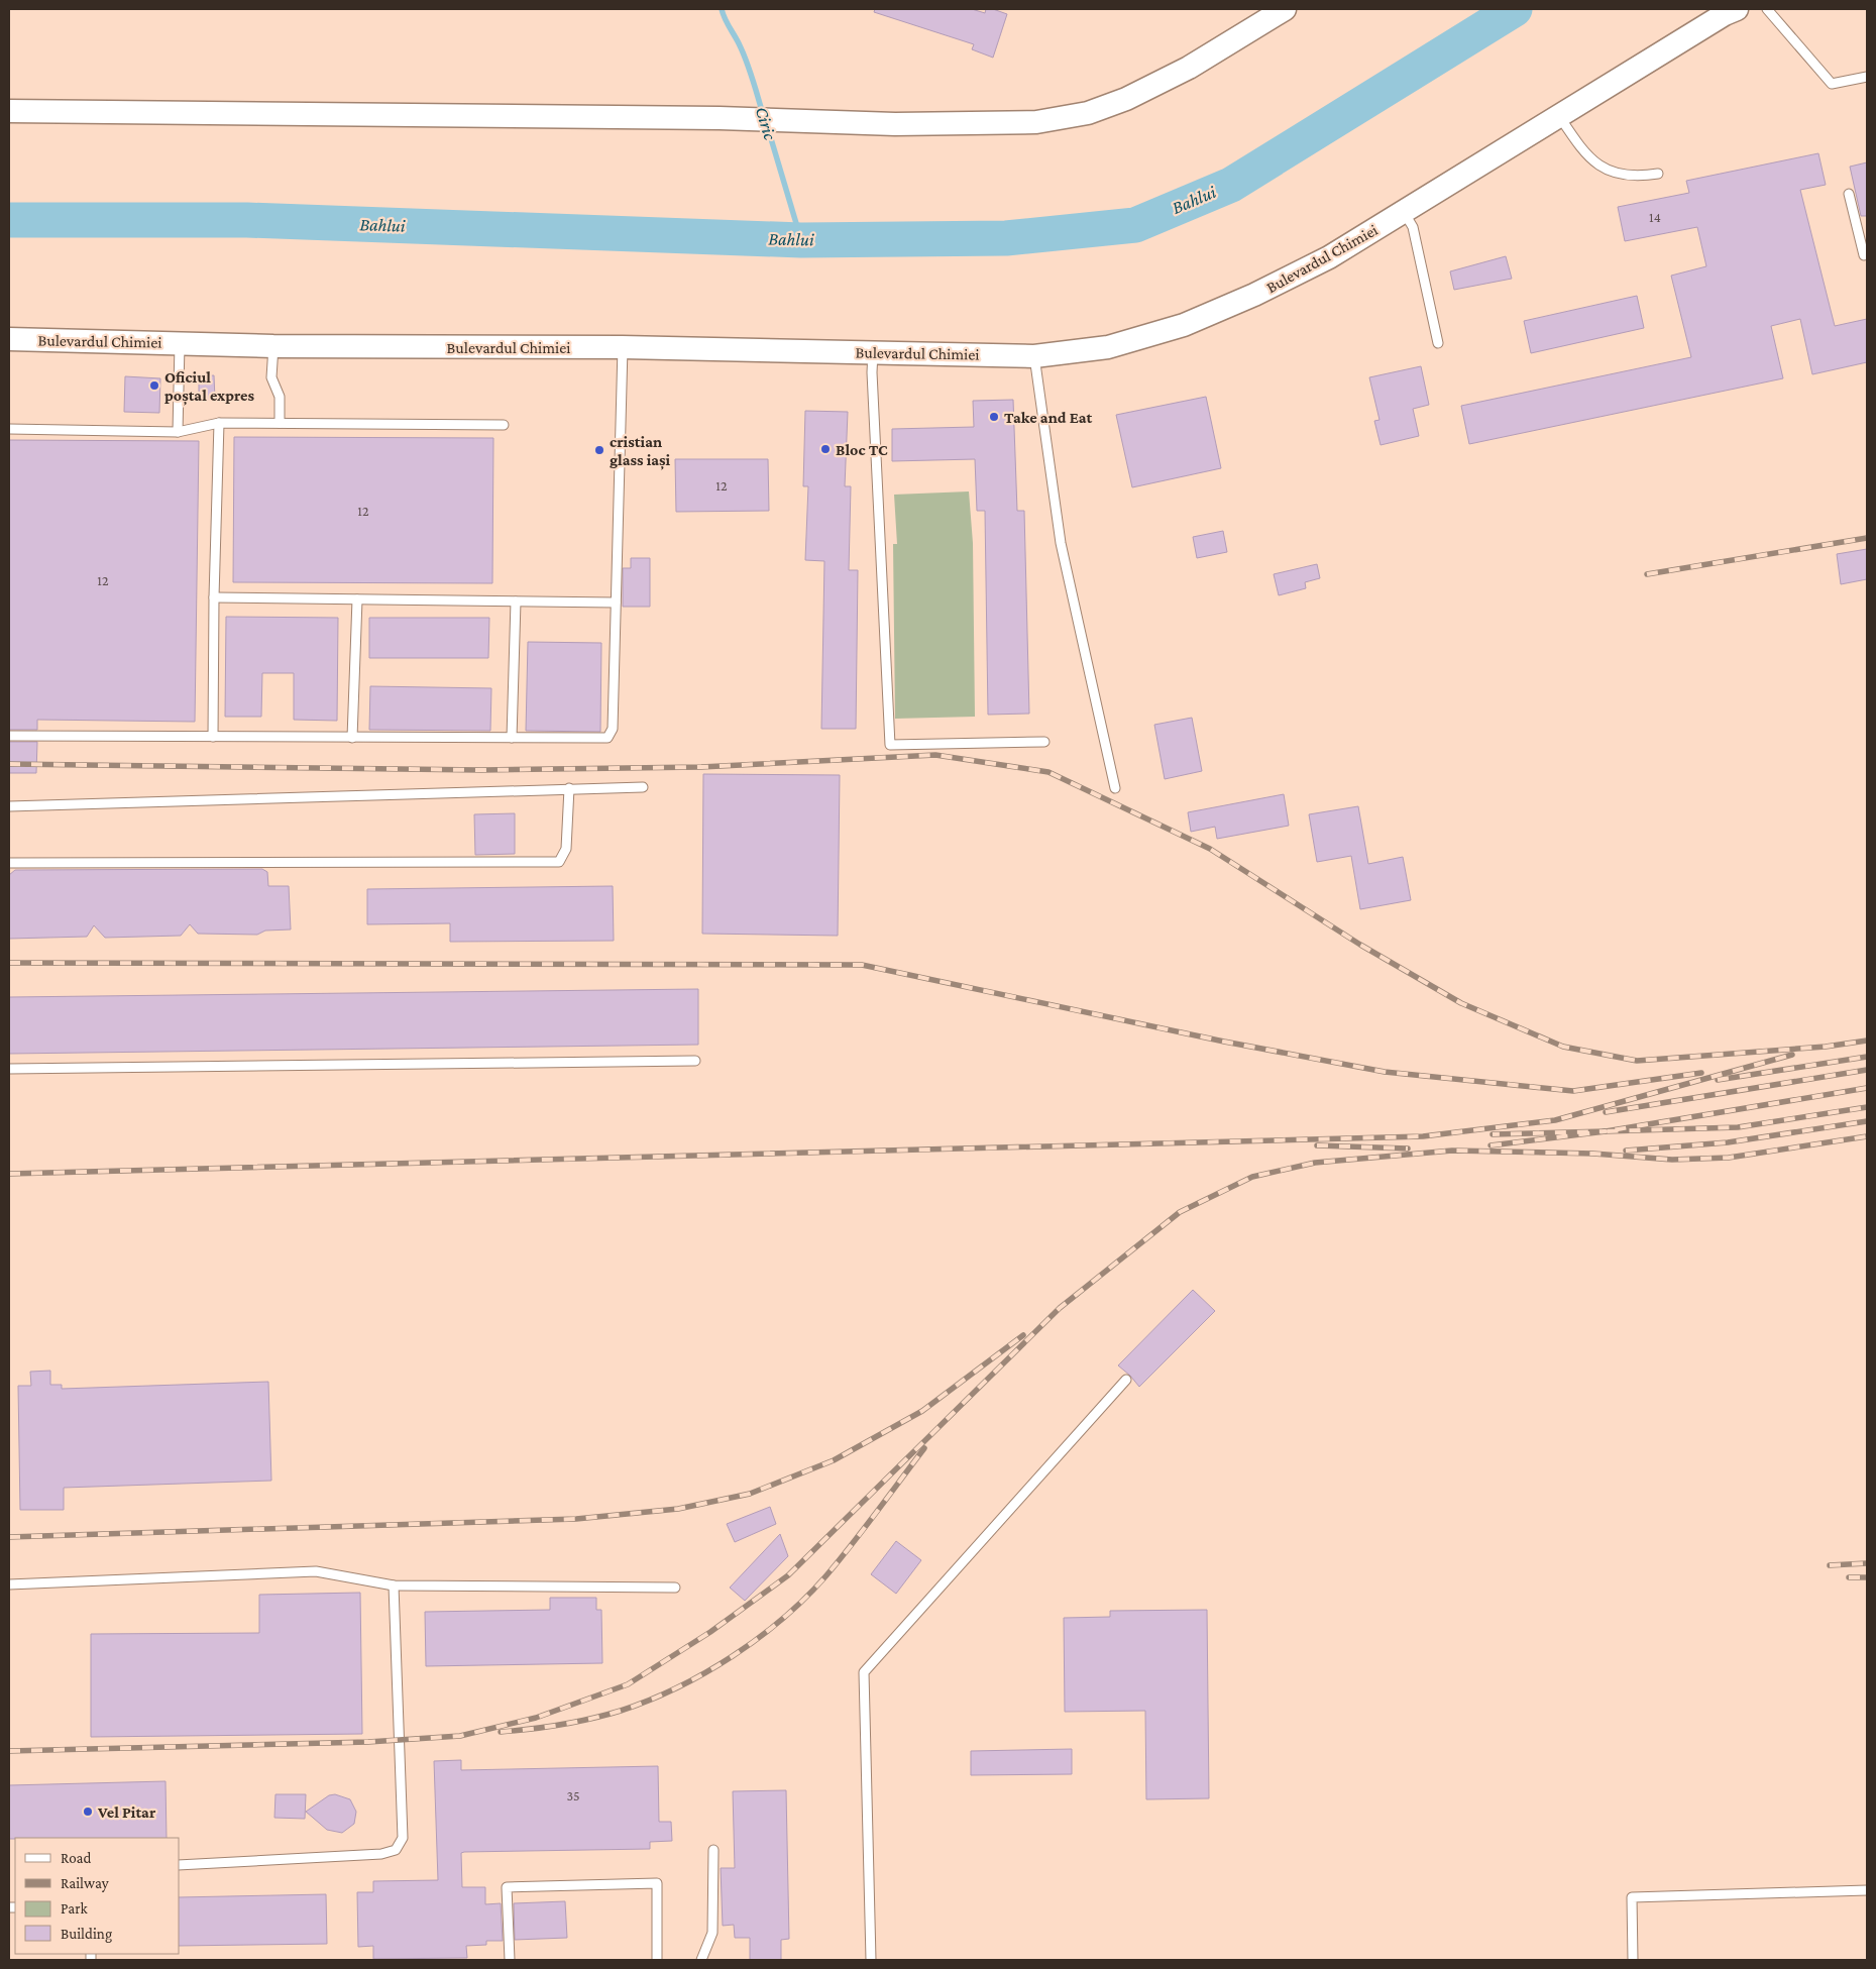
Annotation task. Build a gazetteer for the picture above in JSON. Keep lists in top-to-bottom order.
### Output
{
  "streets": {
    "street": ["Bulevardul Chimiei"]
  },
  "water": ["Ciric", "Bahlui"],
  "places": [
    "Oficiul poștal expres",
    "Take and Eat",
    "Bloc TC",
    "cristian glass iași",
    "Vel Pitar"
  ],
  "house_numbers": [
    "14",
    "12",
    "12",
    "12",
    "35"
  ],
  "legend": [
    "Road",
    "Railway",
    "Park",
    "Building"
  ]
}
